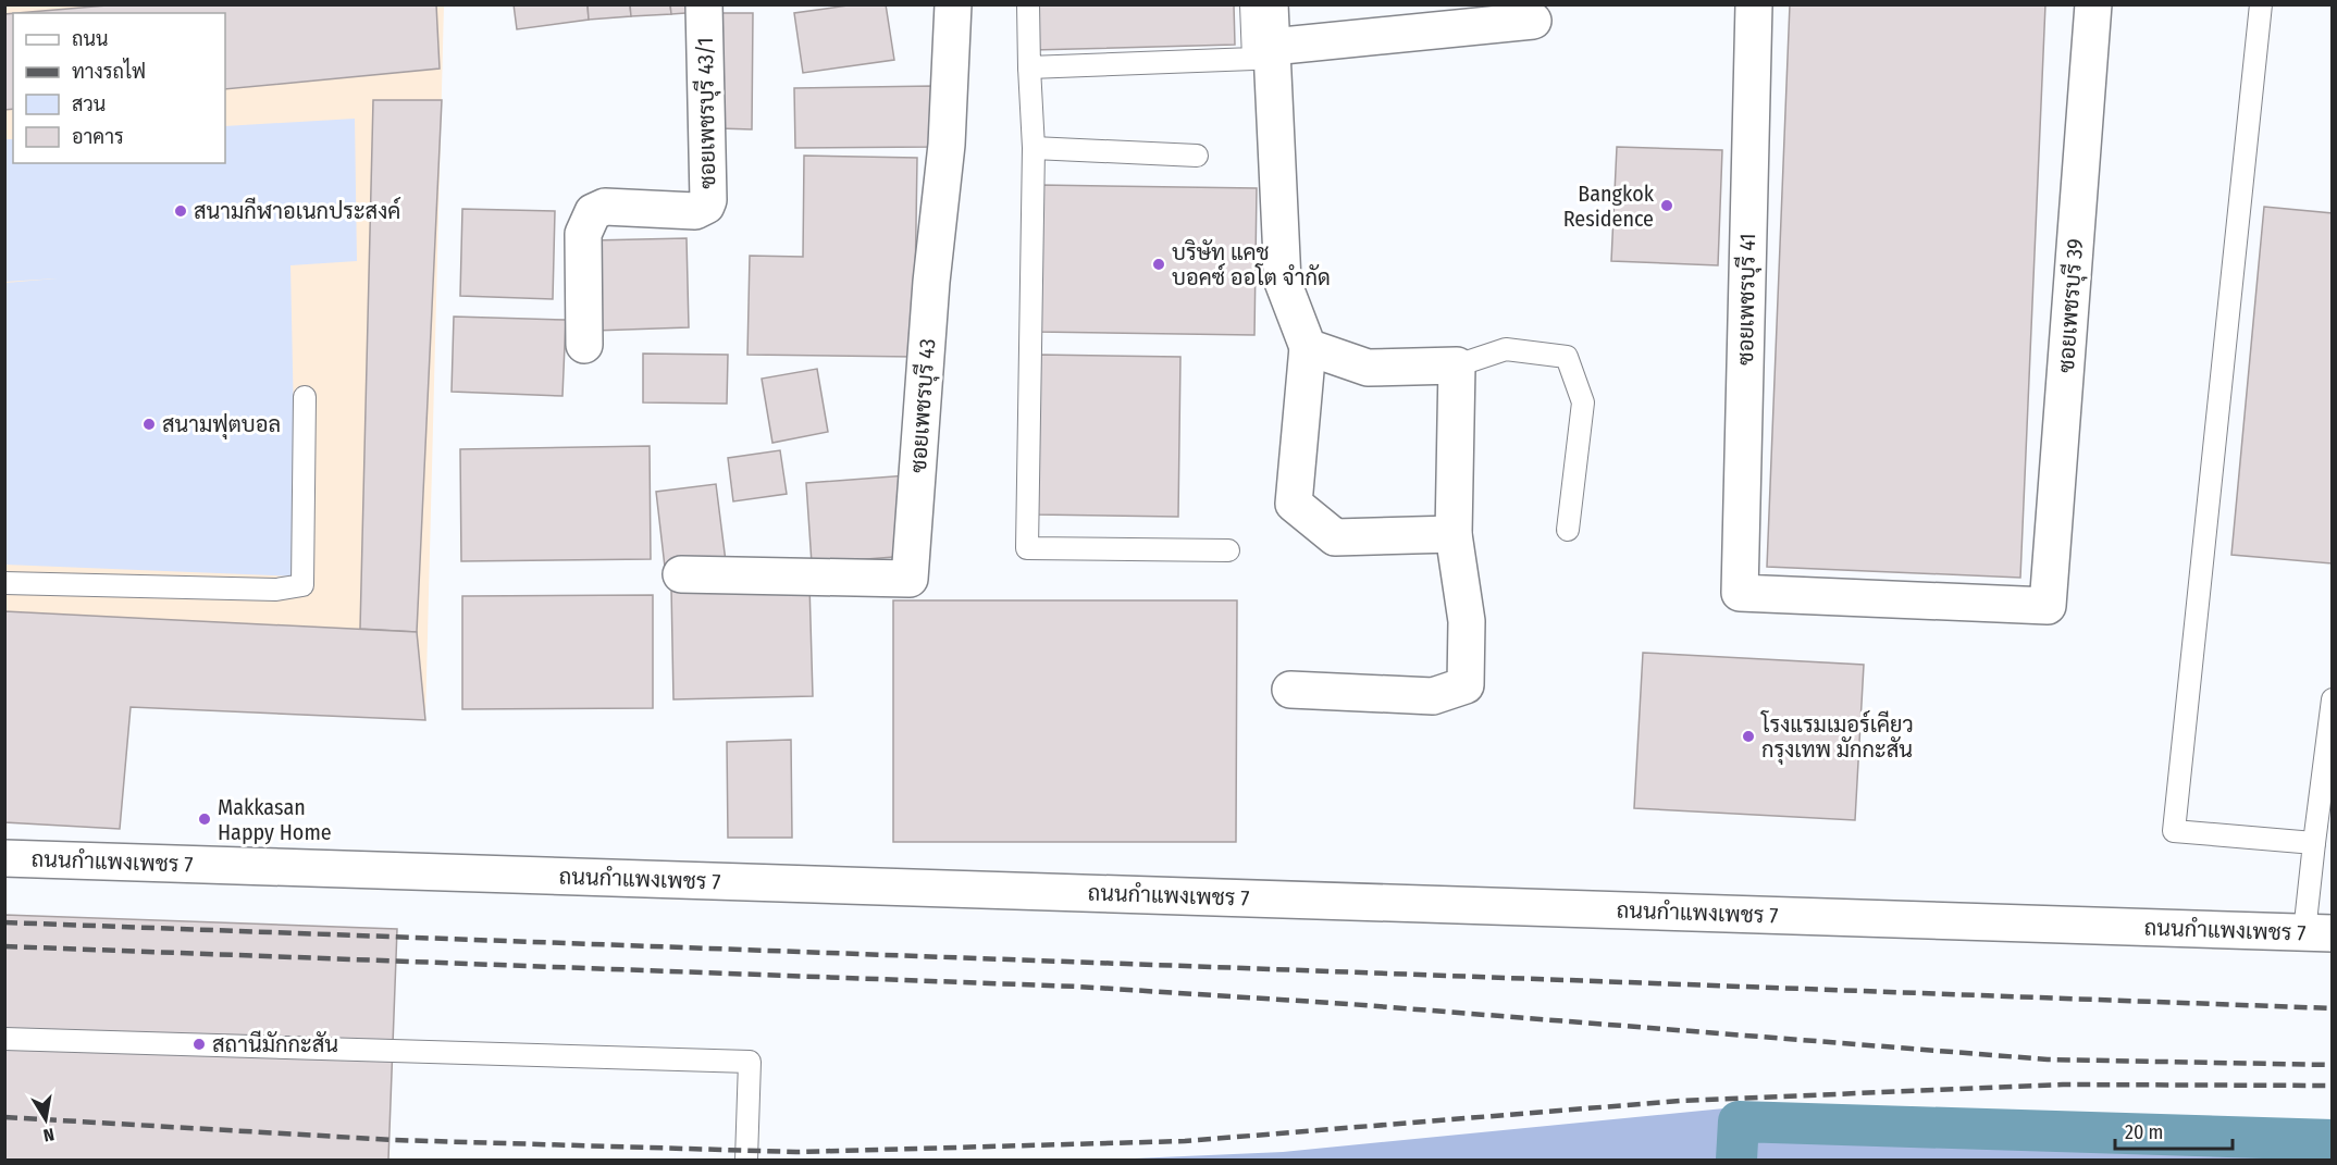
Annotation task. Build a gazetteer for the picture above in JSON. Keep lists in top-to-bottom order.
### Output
{
  "streets": {
    "street": [
      "ซอยเพชรบุรี 43/1",
      "ซอยเพชรบุรี 41",
      "ซอยเพชรบุรี 39",
      "ซอยเพชรบุรี 43",
      "ถนนกำแพงเพชร 7"
    ]
  },
  "crossings": [
    ["ซอยเพชรบุรี 41", "ซอยเพชรบุรี 39"]
  ],
  "places": [
    "Bangkok Residence",
    "สนามกีฬาอเนกประสงค์",
    "บริษัท แคช บอคซ์ ออโต จำกัด",
    "สนามฟุตบอล",
    "โรงแรมเมอร์เคียว กรุงเทพ มักกะสัน",
    "Makkasan Happy Home",
    "สถานีมักกะสัน"
  ],
  "legend": [
    "ถนน",
    "ทางรถไฟ",
    "สวน",
    "อาคาร"
  ],
  "scale_bar": "20 m",
  "north": "bottom"
}
